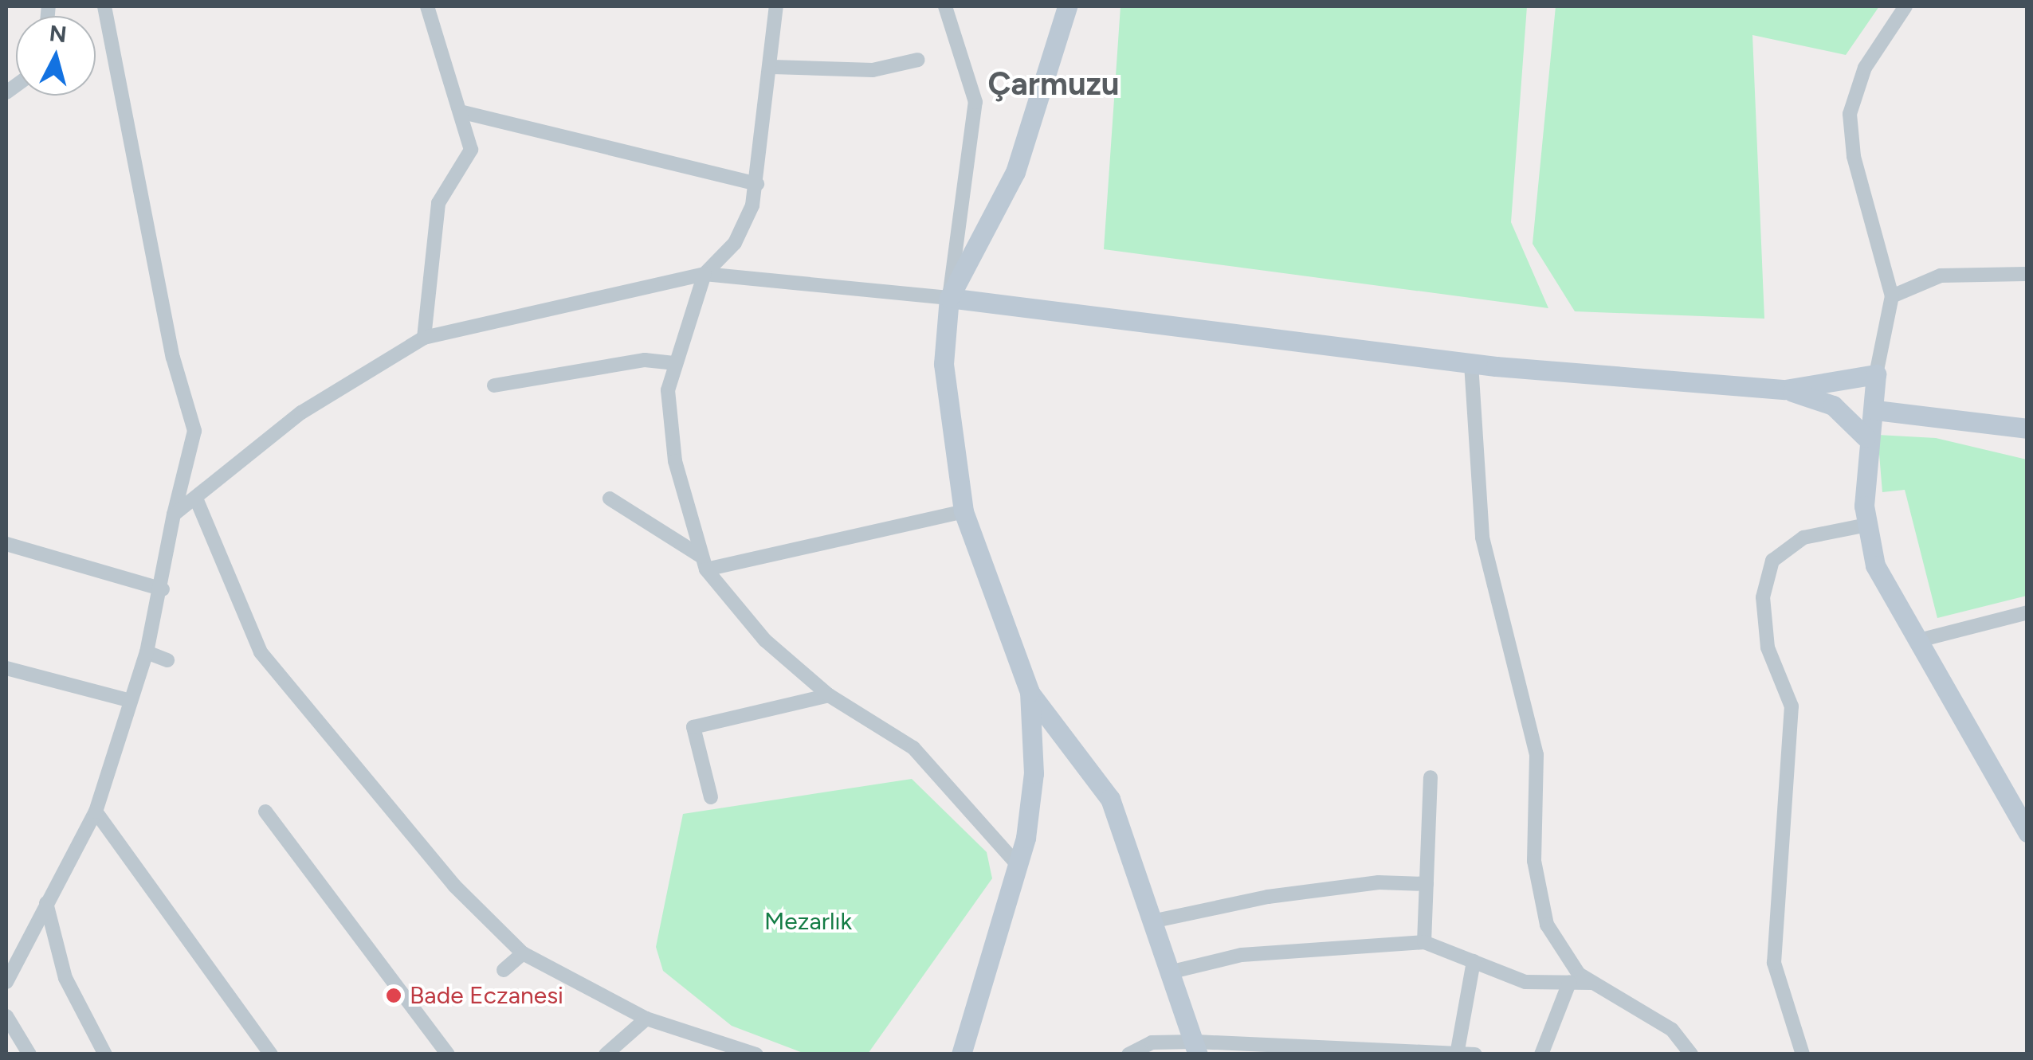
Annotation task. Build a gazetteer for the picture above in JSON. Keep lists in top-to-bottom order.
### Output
{
  "districts": ["Çarmuzu"],
  "parks": ["Mezarlık"],
  "places": ["Bade Eczanesi"],
  "north": "top"
}
